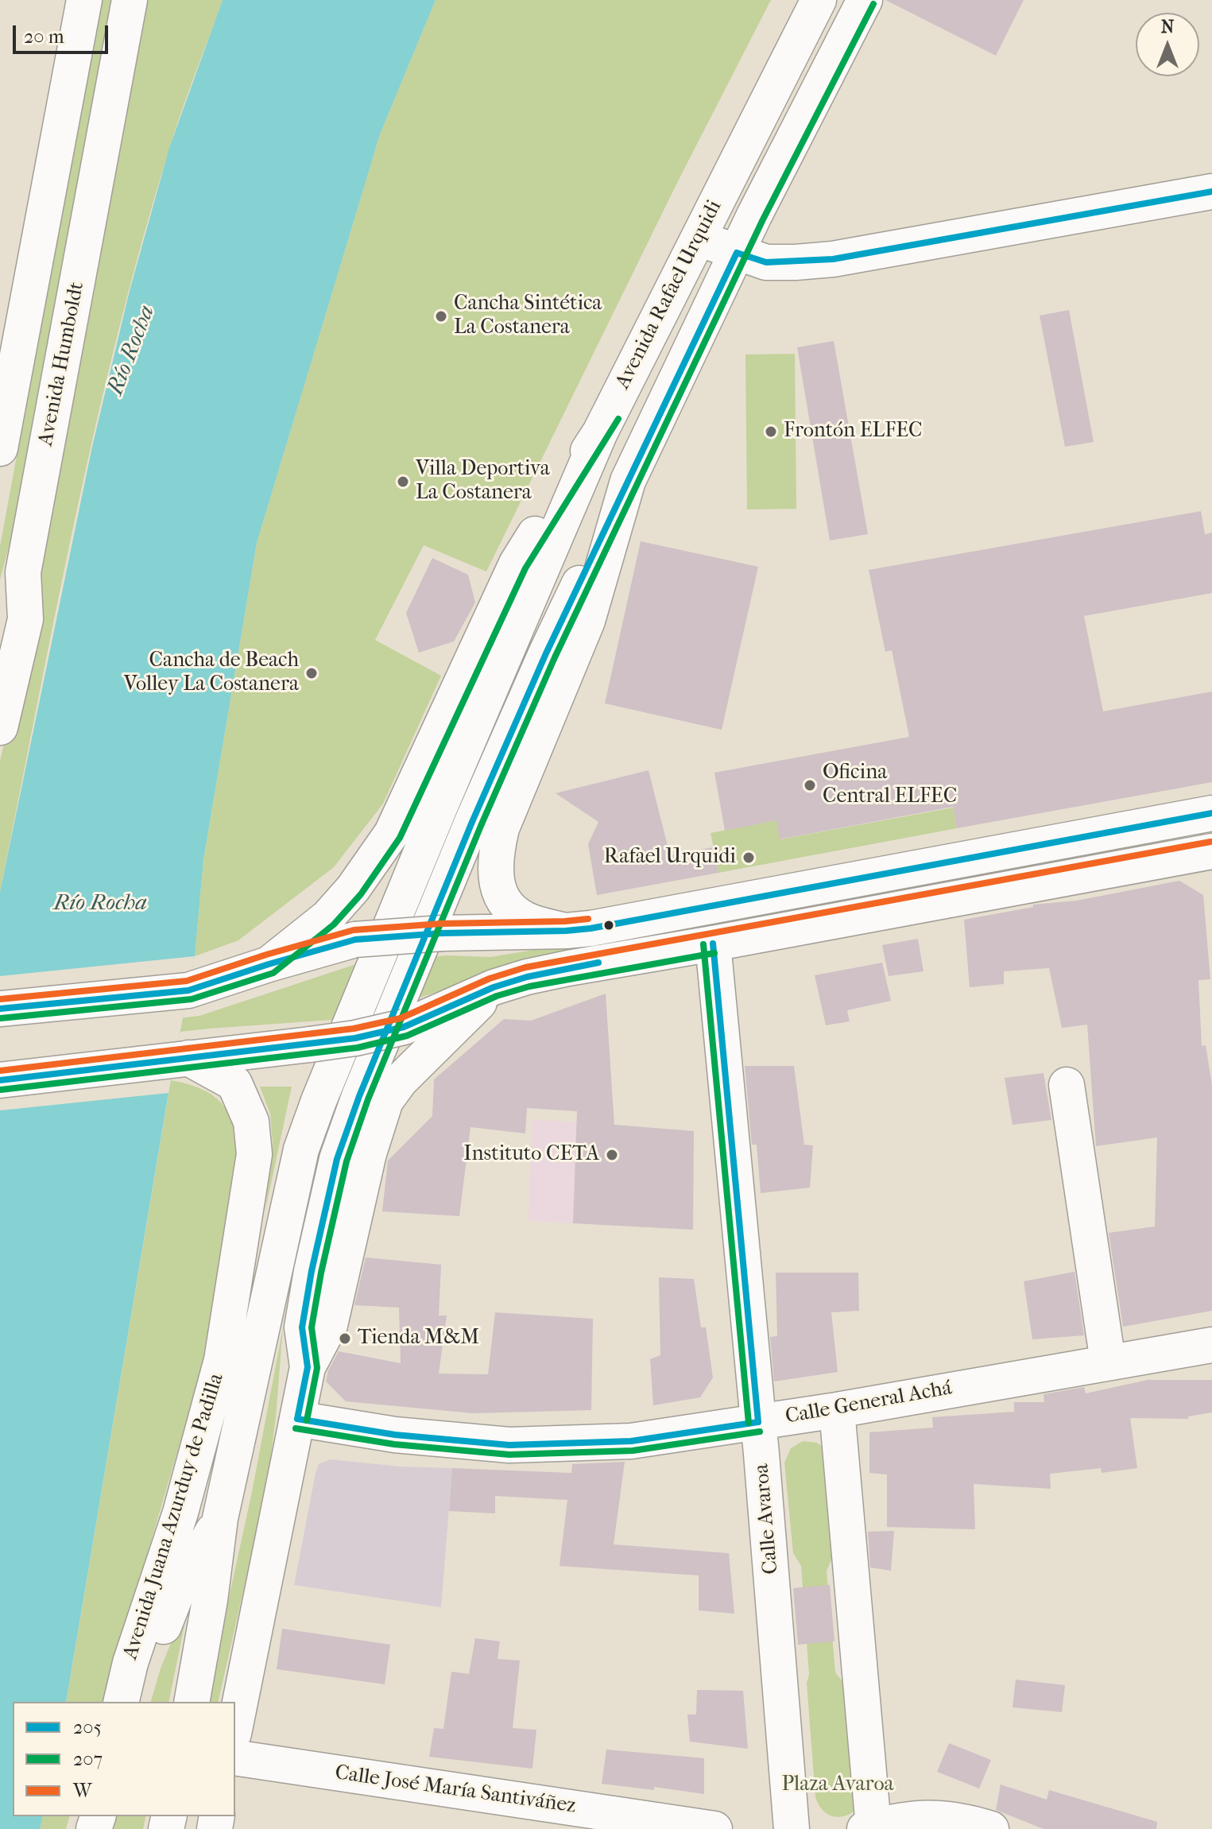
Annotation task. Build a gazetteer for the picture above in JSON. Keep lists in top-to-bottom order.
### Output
{
  "streets": {
    "main road": [
      "Avenida Rafael Urquidi",
      "Avenida Humboldt",
      "Calle General Achá",
      "Avenida Juana Azurduy de Padilla",
      "Calle Avaroa",
      "Calle José María Santiváñez"
    ]
  },
  "crossings": [
    ["Calle General Achá", "Calle Avaroa"]
  ],
  "water": ["Río Rocha"],
  "parks": ["Plaza Avaroa"],
  "places": [
    "Cancha Sintética La Costanera",
    "Frontón ELFEC",
    "Villa Deportiva La Costanera",
    "Cancha de Beach Volley La Costanera",
    "Oficina Central ELFEC",
    "Rafael Urquidi",
    "Instituto CETA",
    "Tienda M&M"
  ],
  "lines": ["transit line 207", "transit line 205", "transit line W"],
  "legend": ["205", "207", "W"],
  "scale_bar": "20 m",
  "north": "top"
}
